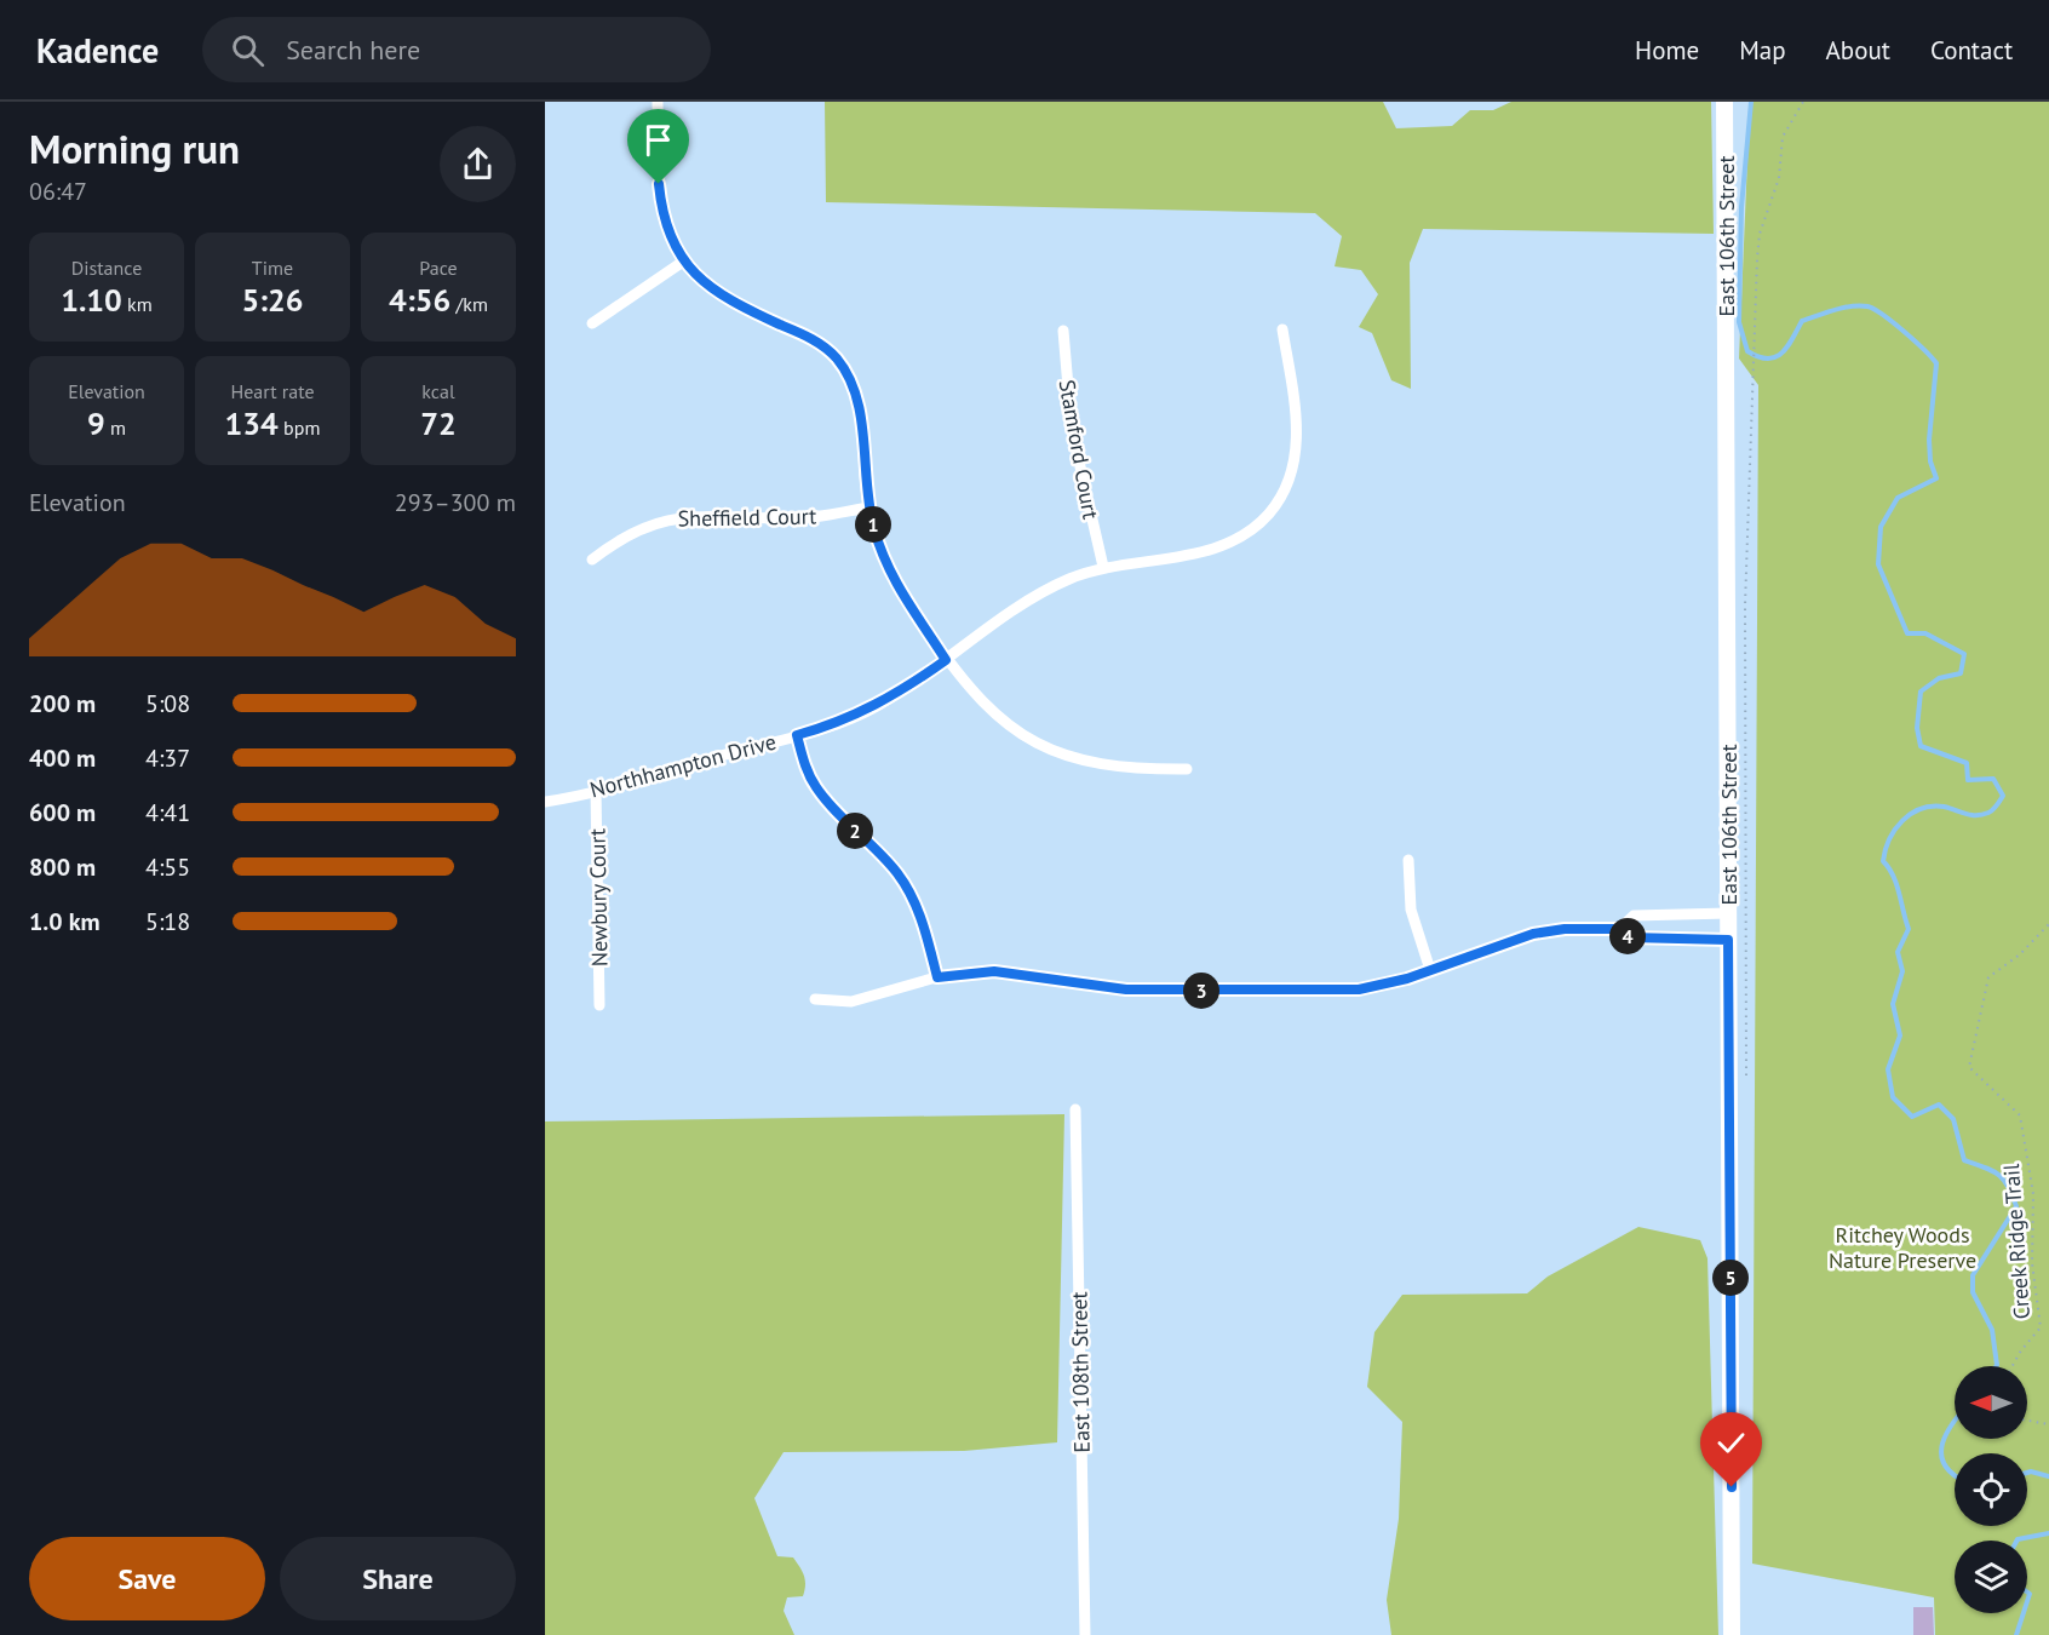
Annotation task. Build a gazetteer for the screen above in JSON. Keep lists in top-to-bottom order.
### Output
{
  "streets": {
    "main road": ["East 106th Street"],
    "street": [
      "Stamford Court",
      "Sheffield Court",
      "Northhampton Drive",
      "Newbury Court",
      "East 108th Street"
    ],
    "path": ["Creek Ridge Trail"]
  },
  "crossings": [
    ["Stamford Court", "Northhampton Drive"],
    ["Northhampton Drive", "Newbury Court"]
  ],
  "parks": ["Ritchey Woods Nature Preserve"],
  "north": "left",
  "page": {
    "header": "Kadence",
    "search": "Search here",
    "nav": [
      "Home",
      "Map",
      "About",
      "Contact"
    ],
    "heading": ["Morning run", "06:47"],
    "stats": [
      ["Distance", "1.10 km"],
      ["Time", "5:26"],
      ["Pace", "4:56 /km"],
      ["Elevation", "9 m"],
      ["Heart rate", "134 bpm"],
      ["kcal", "72"]
    ],
    "chart": ["Elevation", "293–300 m"],
    "pins": [
      "1",
      "2",
      "4",
      "3",
      "5"
    ],
    "list": [
      {
        "name": "200 m",
        "note": "5:08"
      },
      {
        "name": "400 m",
        "note": "4:37"
      },
      {
        "name": "600 m",
        "note": "4:41"
      },
      {
        "name": "800 m",
        "note": "4:55"
      },
      {
        "name": "1.0 km",
        "note": "5:18"
      }
    ],
    "buttons": ["Save", "Share"]
  }
}
